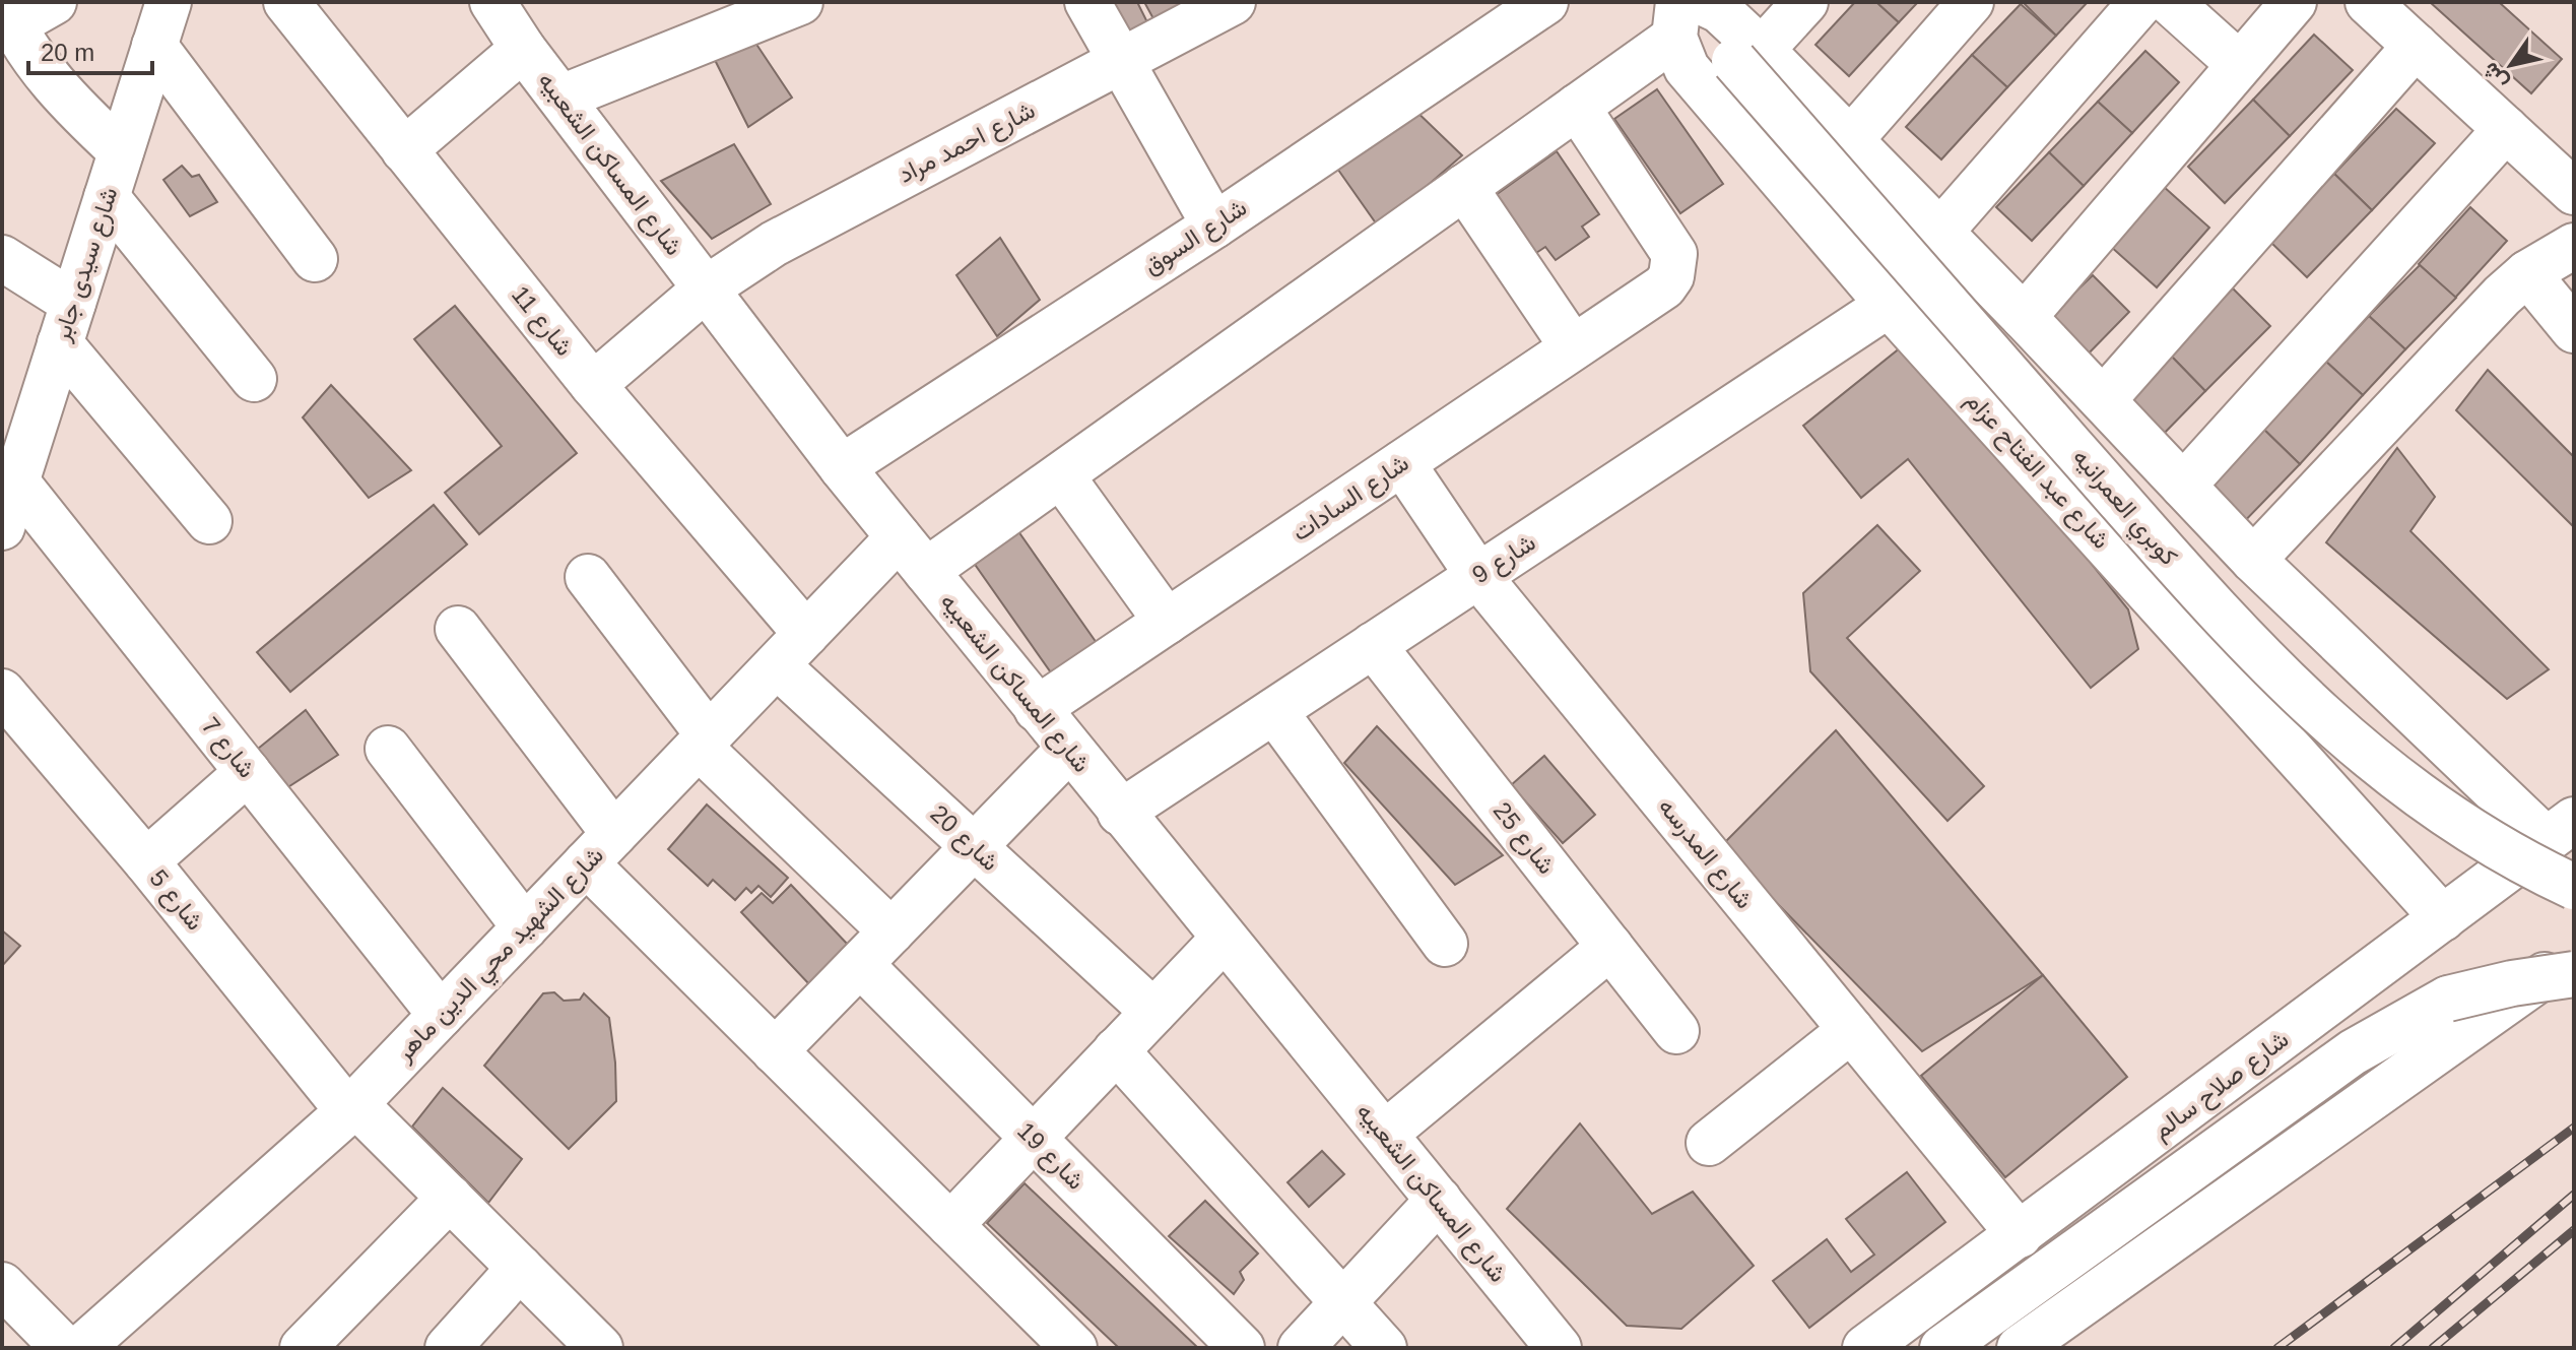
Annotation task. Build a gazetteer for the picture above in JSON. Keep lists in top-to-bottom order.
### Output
{
  "streets": {
    "main road": [
      "شارع احمد مراد",
      "شارع المساكن الشعبيه",
      "شارع السوق",
      "شارع سيدى جابر",
      "شارع 11",
      "شارع عبد الفتاح عزام",
      "شارع السادات",
      "كوبري العمرانيه",
      "شارع 9",
      "شارع 7",
      "شارع 20",
      "شارع 25",
      "شارع المدرسه",
      "شارع 5",
      "شارع الشهيد محي الدين ماهر",
      "شارع صلاح سالم",
      "شارع 19"
    ]
  },
  "crossings": [
    ["شارع احمد مراد", "شارع المساكن الشعبيه"],
    ["شارع احمد مراد", "شارع 11"],
    ["شارع المساكن الشعبيه", "شارع السوق"],
    ["شارع المساكن الشعبيه", "شارع السادات"],
    ["شارع المساكن الشعبيه", "شارع 9"],
    ["شارع المساكن الشعبيه", "شارع الشهيد محي الدين ماهر"],
    ["شارع سيدى جابر", "شارع 7"],
    ["شارع 11", "شارع الشهيد محي الدين ماهر"],
    ["شارع عبد الفتاح عزام", "شارع 9"],
    ["شارع عبد الفتاح عزام", "شارع الشهيد محي الدين ماهر"],
    ["شارع عبد الفتاح عزام", "شارع صلاح سالم"],
    ["شارع السادات", "شارع المدرسه"],
    ["شارع السادات", "شارع الشهيد محي الدين ماهر"],
    ["شارع 9", "شارع 25"],
    ["شارع 9", "شارع المدرسه"],
    ["شارع 7", "شارع الشهيد محي الدين ماهر"],
    ["شارع 20", "شارع الشهيد محي الدين ماهر"],
    ["شارع المدرسه", "شارع صلاح سالم"],
    ["شارع 5", "شارع الشهيد محي الدين ماهر"]
  ],
  "scale_bar": "20 m",
  "north": "bottom left"
}
